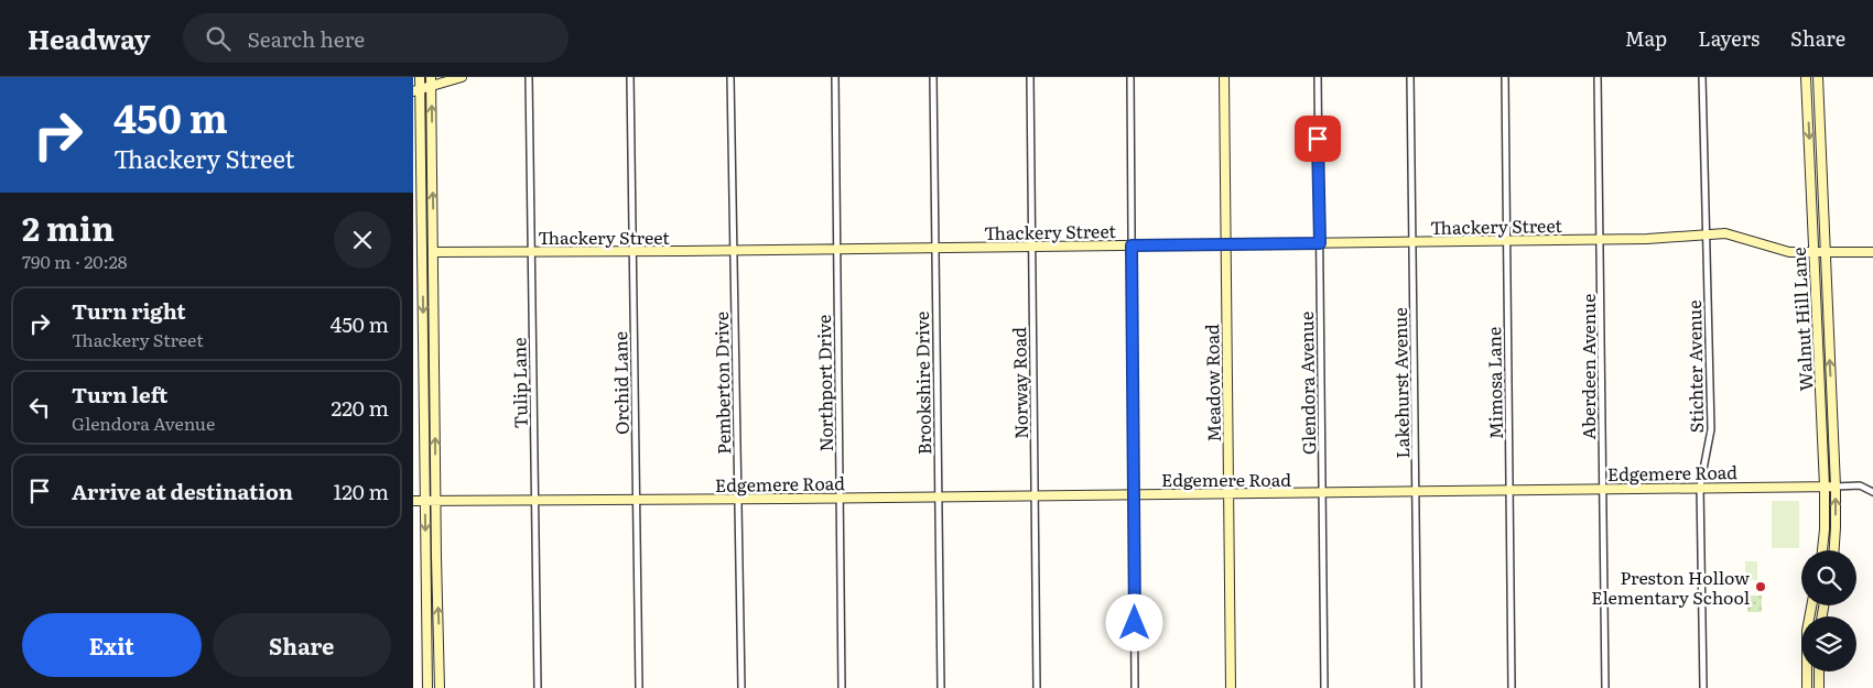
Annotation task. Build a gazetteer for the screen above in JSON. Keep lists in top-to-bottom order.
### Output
{
  "streets": {
    "street": [
      "Thackery Street",
      "Walnut Hill Lane",
      "Aberdeen Avenue",
      "Stichter Avenue",
      "Tulip Lane",
      "Orchid Lane",
      "Pemberton Drive",
      "Northport Drive",
      "Brookshire Drive",
      "Norway Road",
      "Meadow Road",
      "Glendora Avenue",
      "Lakehurst Avenue",
      "Mimosa Lane",
      "Edgemere Road"
    ]
  },
  "crossings": [
    ["Thackery Street", "Walnut Hill Lane"],
    ["Thackery Street", "Aberdeen Avenue"],
    ["Thackery Street", "Stichter Avenue"],
    ["Thackery Street", "Tulip Lane"],
    ["Thackery Street", "Orchid Lane"],
    ["Thackery Street", "Pemberton Drive"],
    ["Thackery Street", "Northport Drive"],
    ["Thackery Street", "Brookshire Drive"],
    ["Thackery Street", "Norway Road"],
    ["Thackery Street", "Meadow Road"],
    ["Thackery Street", "Glendora Avenue"],
    ["Thackery Street", "Lakehurst Avenue"],
    ["Thackery Street", "Mimosa Lane"],
    ["Walnut Hill Lane", "Edgemere Road"],
    ["Aberdeen Avenue", "Edgemere Road"],
    ["Stichter Avenue", "Edgemere Road"],
    ["Tulip Lane", "Edgemere Road"],
    ["Orchid Lane", "Edgemere Road"],
    ["Pemberton Drive", "Edgemere Road"],
    ["Northport Drive", "Edgemere Road"],
    ["Brookshire Drive", "Edgemere Road"],
    ["Norway Road", "Edgemere Road"],
    ["Meadow Road", "Edgemere Road"],
    ["Glendora Avenue", "Edgemere Road"],
    ["Lakehurst Avenue", "Edgemere Road"],
    ["Mimosa Lane", "Edgemere Road"]
  ],
  "places": ["Preston Hollow Elementary School"],
  "page": {
    "header": "Headway",
    "search": "Search here",
    "nav": ["Map", "Layers", "Share"],
    "turn": ["450 m", "Thackery Street"],
    "heading": ["2 min", "790 m · 20:28"],
    "list": [
      {
        "name": "Turn right",
        "note": "Thackery Street",
        "value": "450 m"
      },
      {
        "name": "Turn left",
        "note": "Glendora Avenue",
        "value": "220 m"
      },
      {
        "name": "Arrive at destination",
        "value": "120 m"
      }
    ],
    "buttons": ["Exit", "Share"]
  }
}
